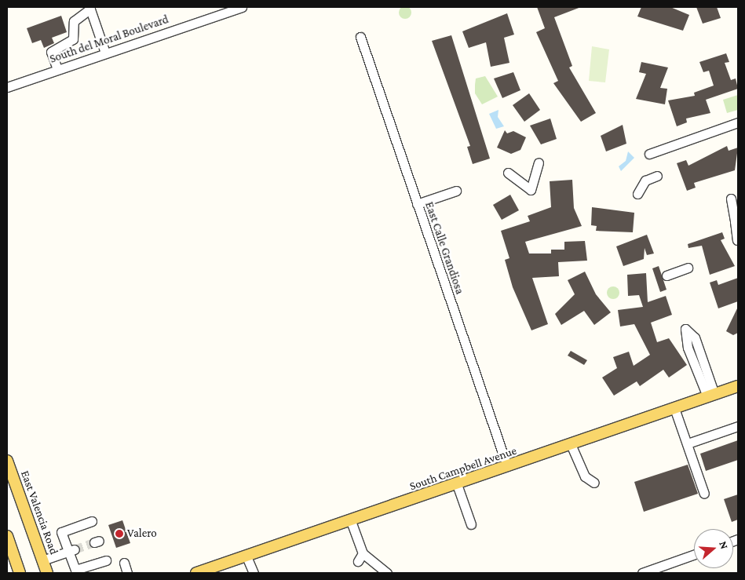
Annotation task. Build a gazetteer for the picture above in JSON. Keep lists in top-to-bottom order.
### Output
{
  "streets": {
    "main road": ["South Campbell Avenue", "East Valencia Road"],
    "street": ["South del Moral Boulevard", "East Calle Grandiosa"]
  },
  "crossings": [
    ["East Calle Grandiosa", "South Campbell Avenue"]
  ],
  "places": ["Valero"],
  "north": "right"
}
